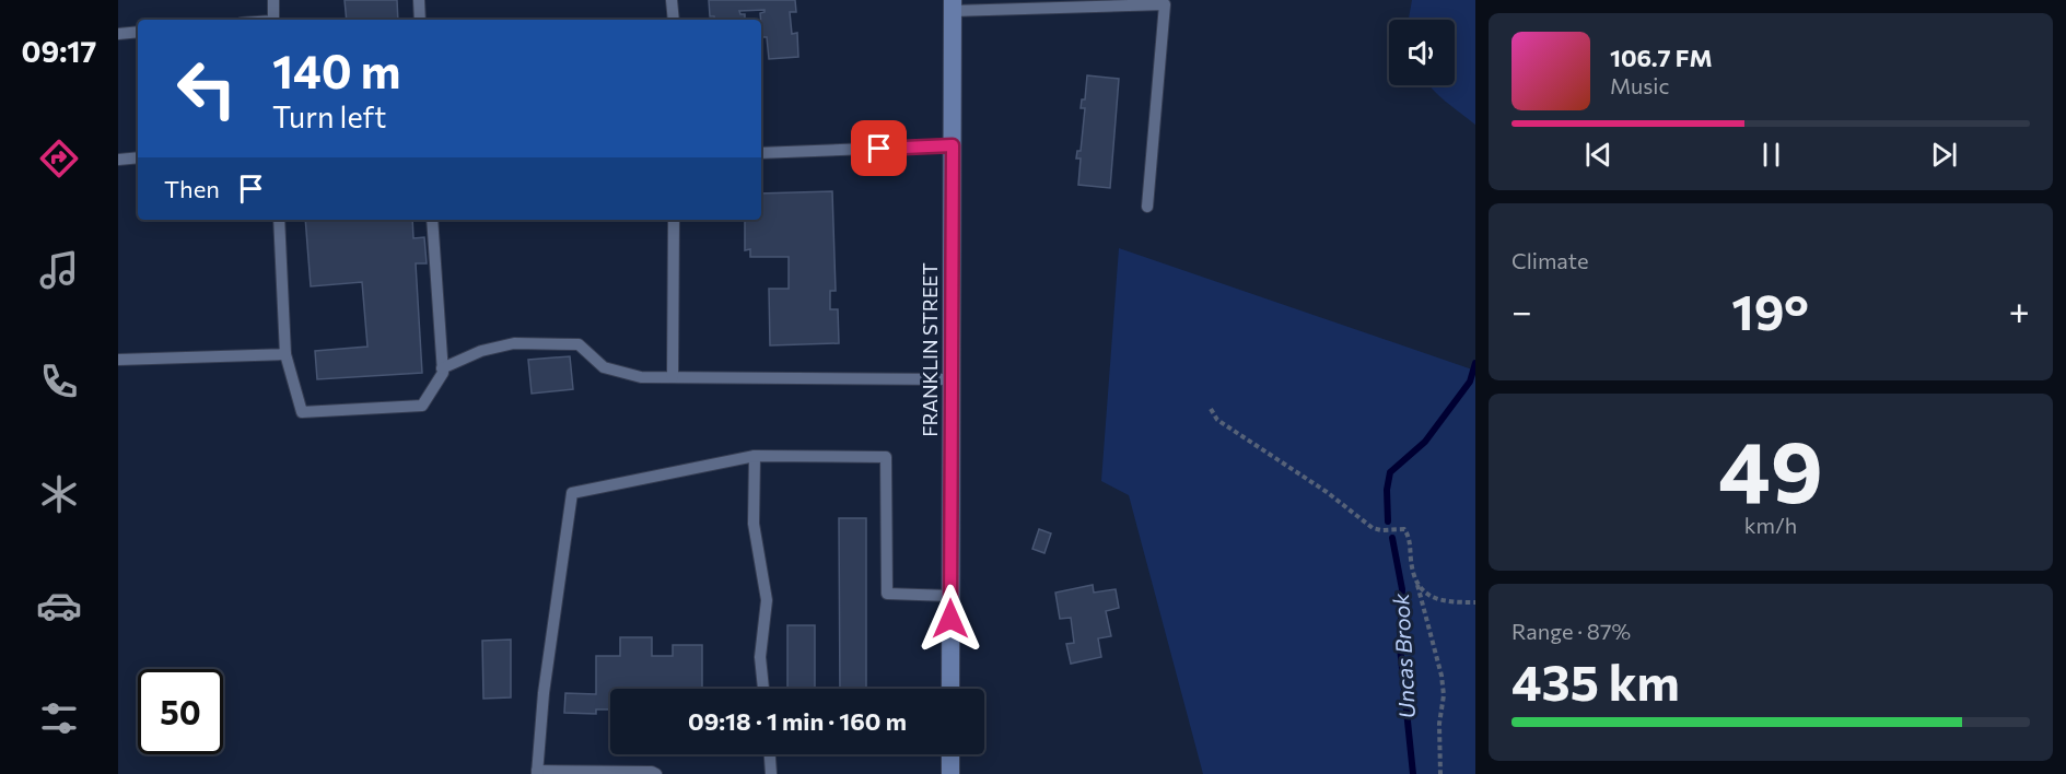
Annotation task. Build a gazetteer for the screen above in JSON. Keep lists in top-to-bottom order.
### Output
{
  "streets": {
    "main road": ["FRANKLIN STREET"]
  },
  "water": ["Uncas Brook"],
  "page": {
    "tabs": "09:17",
    "turn": ["140 m", "Turn left"],
    "song": ["106.7 FM", "Music"],
    "then": "Then",
    "tile": [
      "Climate",
      ["49", "km/h"],
      ["Range · 87%", "435 km"]
    ],
    "heat": ["−", "19°", "+"],
    "limit": "50",
    "trip": "09:18 · 1 min · 160 m"
  }
}
